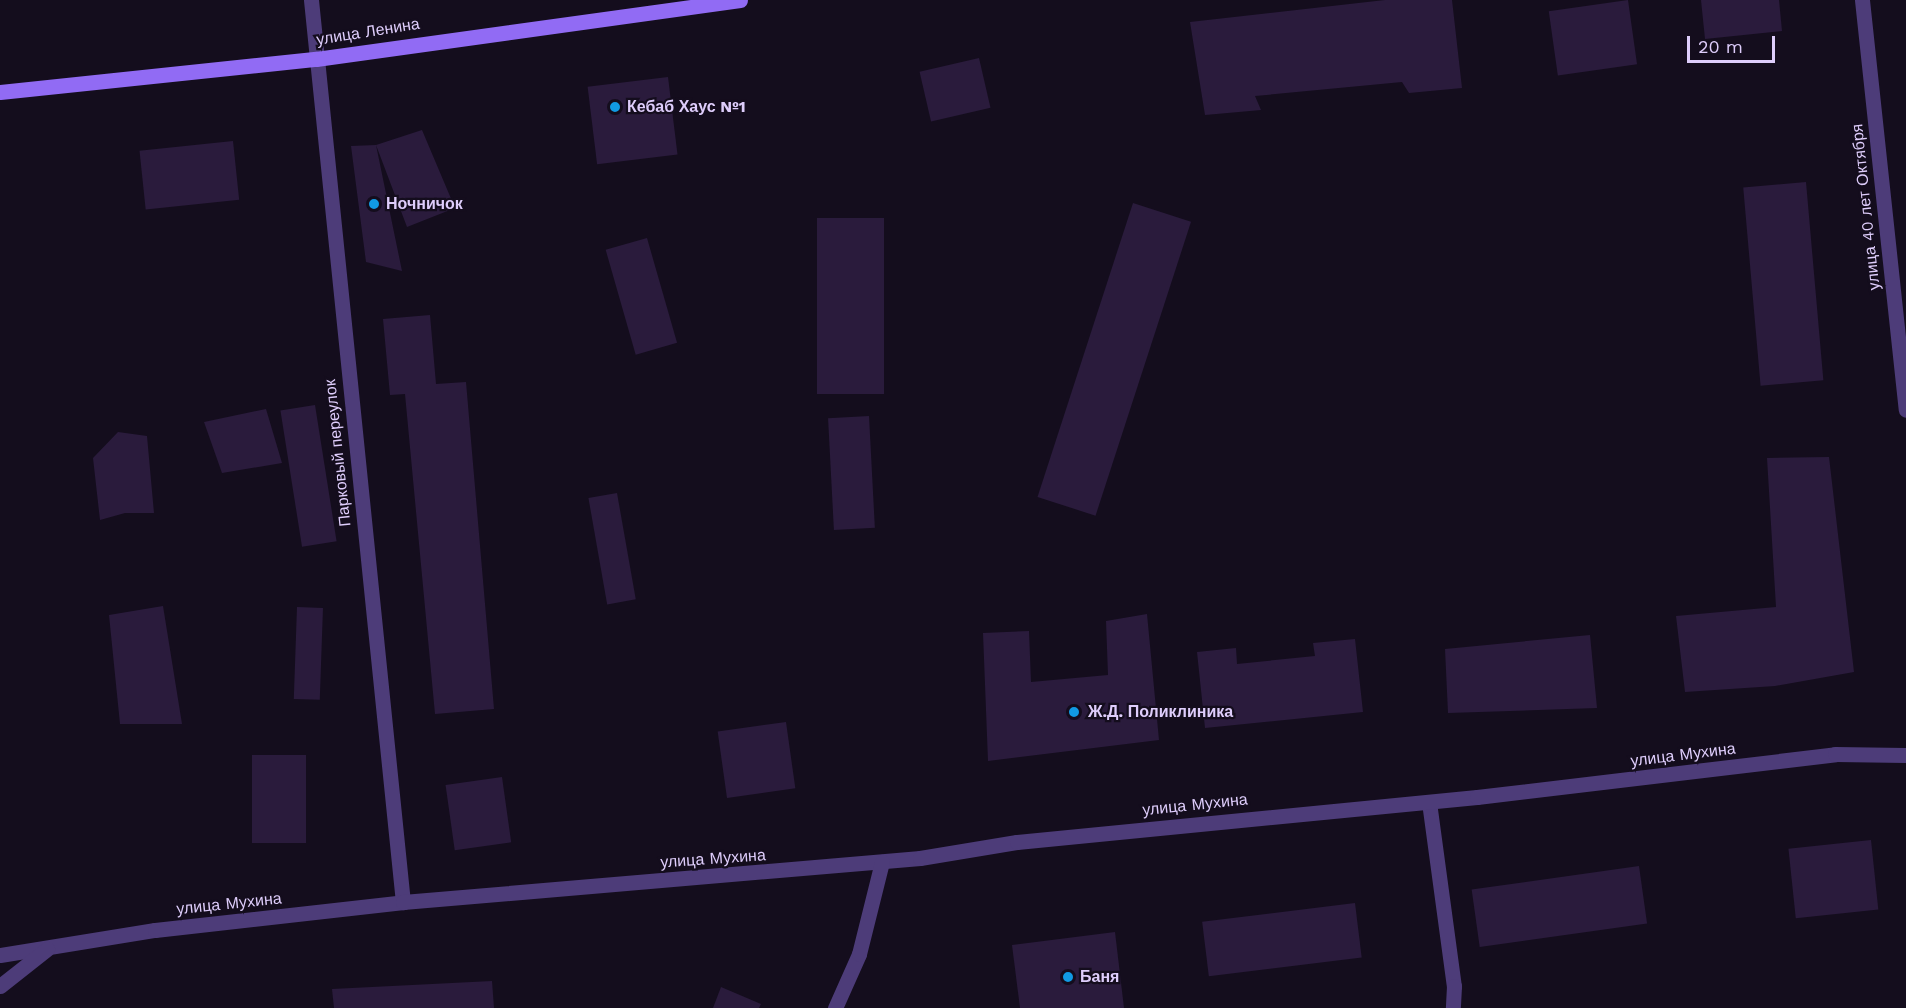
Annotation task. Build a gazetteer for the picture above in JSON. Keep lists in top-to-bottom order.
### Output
{
  "streets": {
    "main road": ["улица Ленина"],
    "street": ["улица 40 лет Октября", "Парковый переулок", "улица Мухина"]
  },
  "crossings": [
    ["улица Ленина", "Парковый переулок"],
    ["Парковый переулок", "улица Мухина"]
  ],
  "places": [
    "Кебаб Хаус №1",
    "Ночничок",
    "Ж.Д. Поликлиника",
    "Баня"
  ],
  "scale_bar": "20 m"
}
